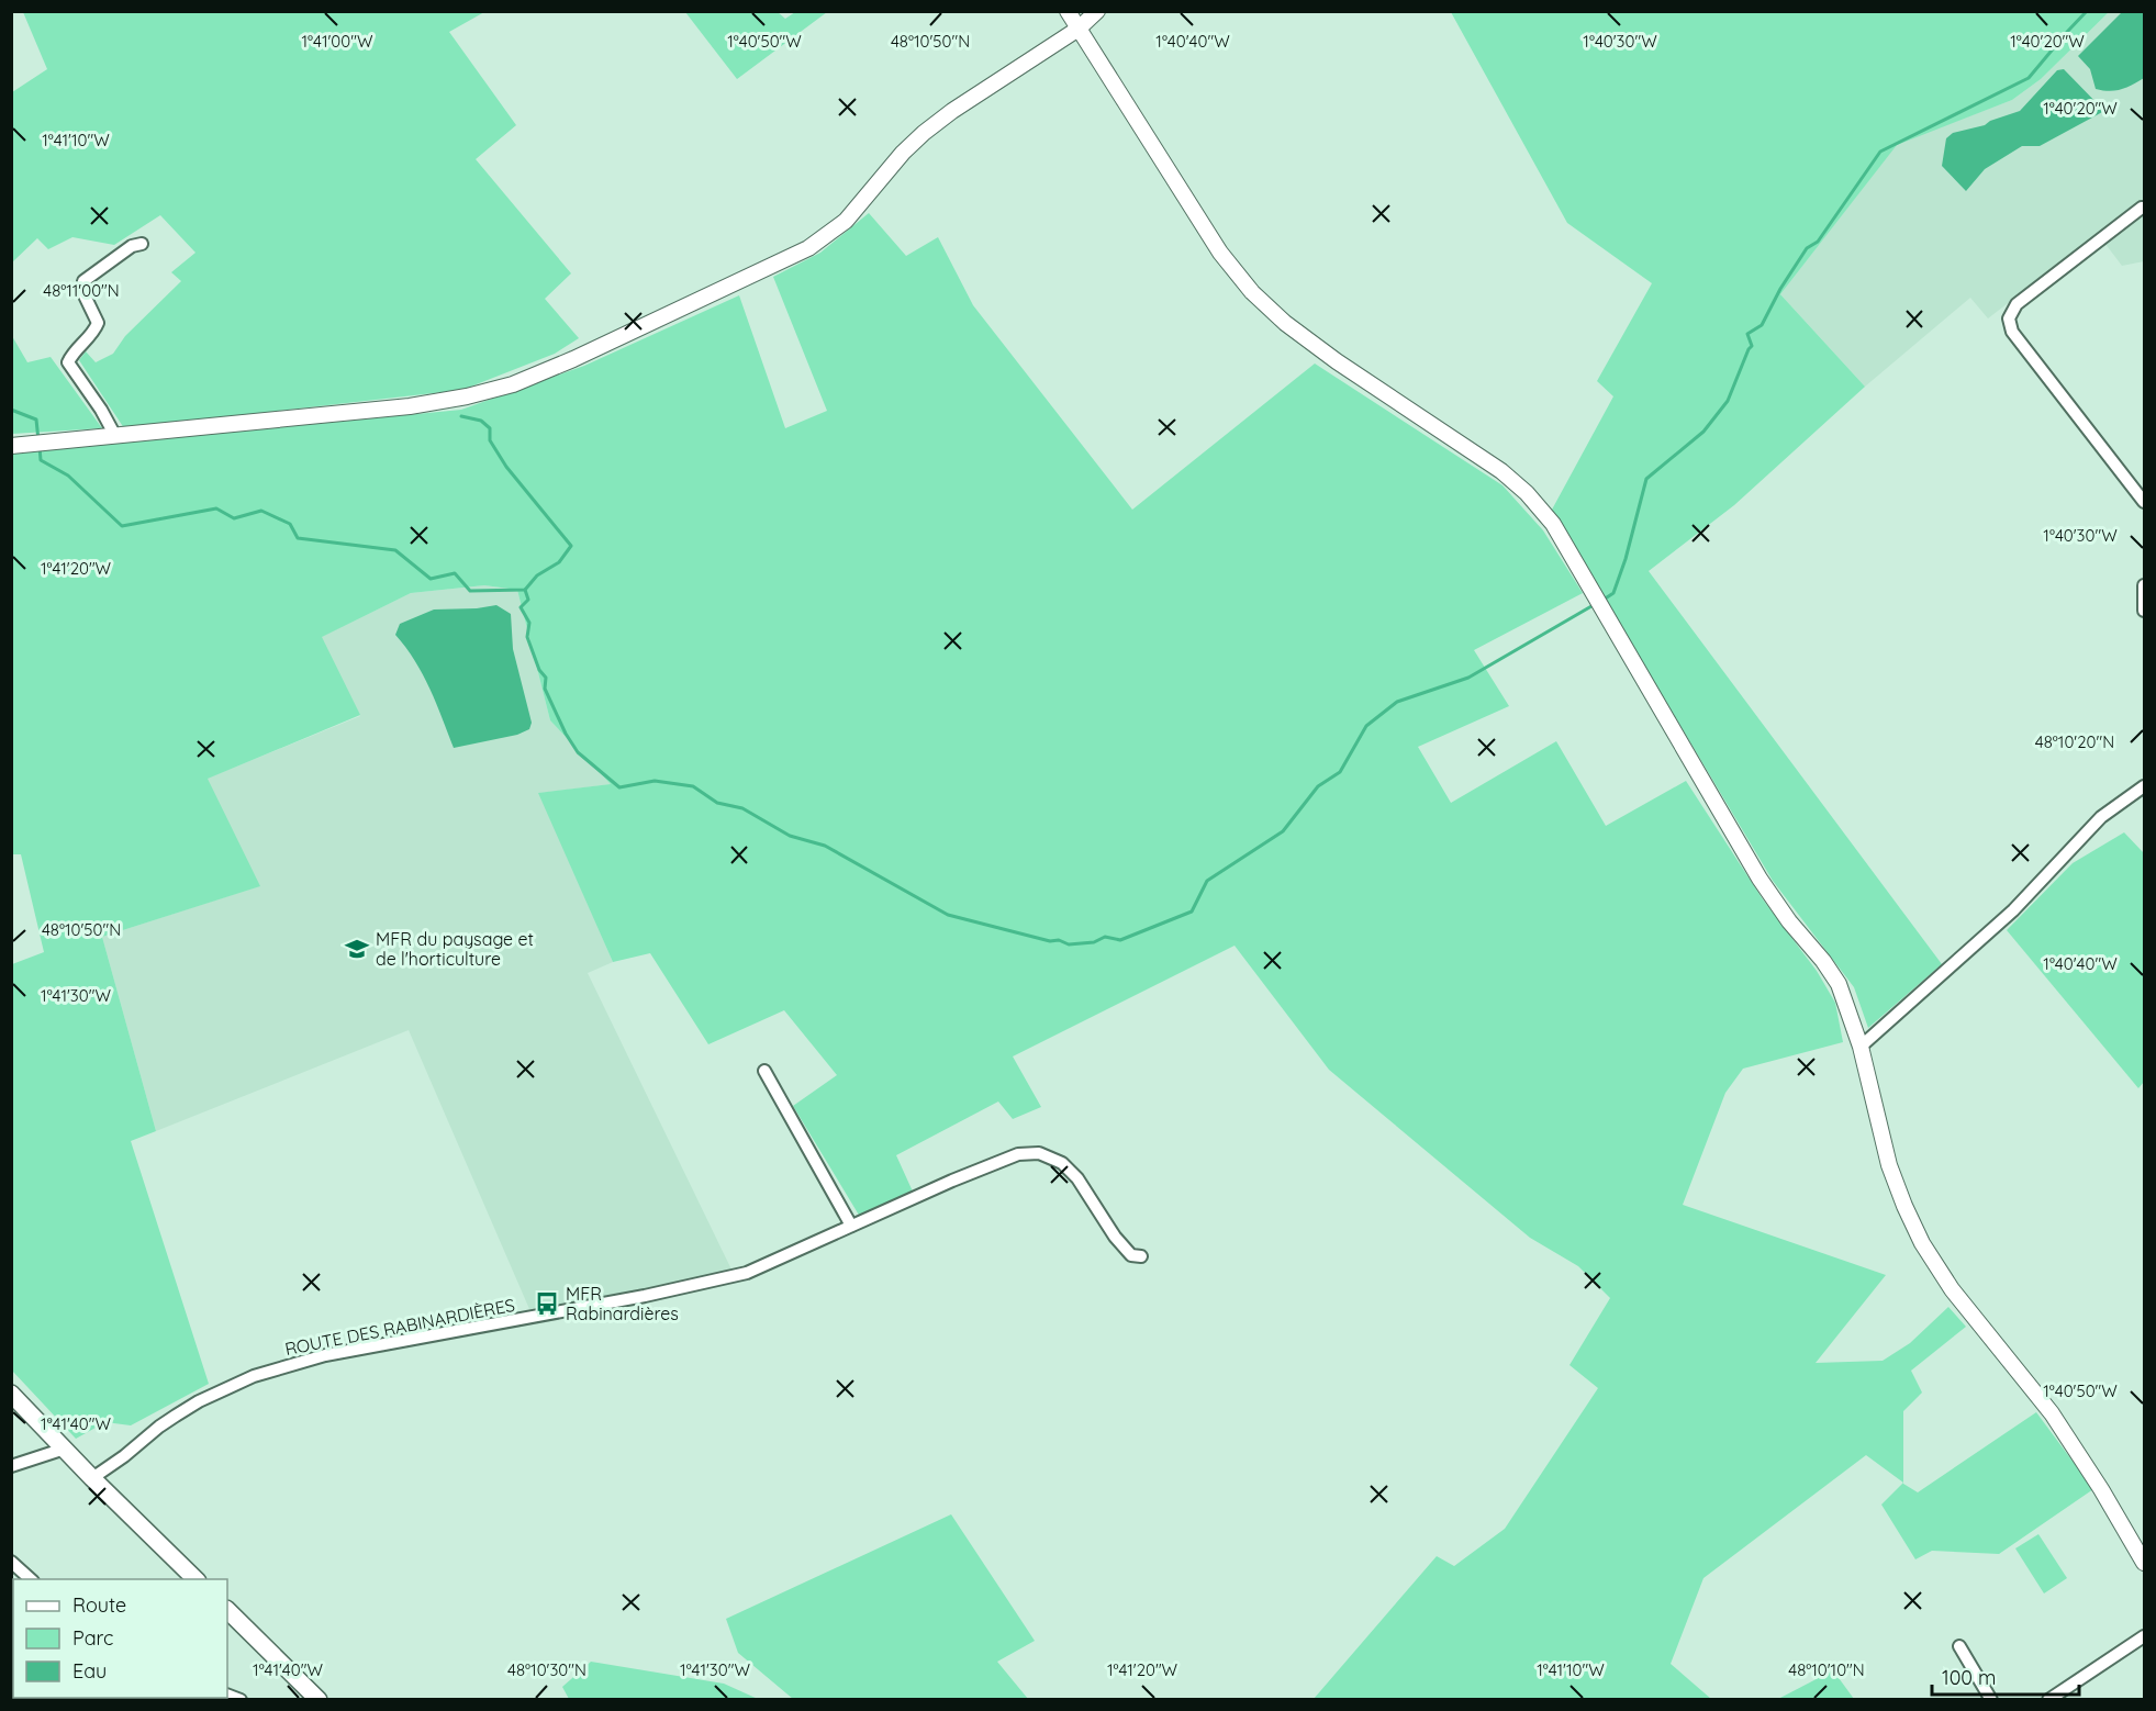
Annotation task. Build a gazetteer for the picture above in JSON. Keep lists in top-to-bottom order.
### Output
{
  "streets": {
    "street": ["ROUTE DES RABINARDIÈRES"]
  },
  "places": {
    "school or university": ["MFR du paysage et de l'horticulture"],
    "bus stop": ["MFR Rabinardières"]
  },
  "legend": ["Route", "Parc", "Eau"],
  "scale_bar": "100 m",
  "coordinates": [
    "1°41'00\"W",
    "1°40'50\"W",
    "48°10'50\"N",
    "1°40'40\"W",
    "1°40'30\"W",
    "1°40'20\"W",
    "1°41'10\"W",
    "48°11'00\"N",
    "1°41'20\"W",
    "48°10'20\"N",
    "1°41'30\"W",
    "1°41'40\"W",
    "48°10'30\"N",
    "48°10'10\"N"
  ]
}
